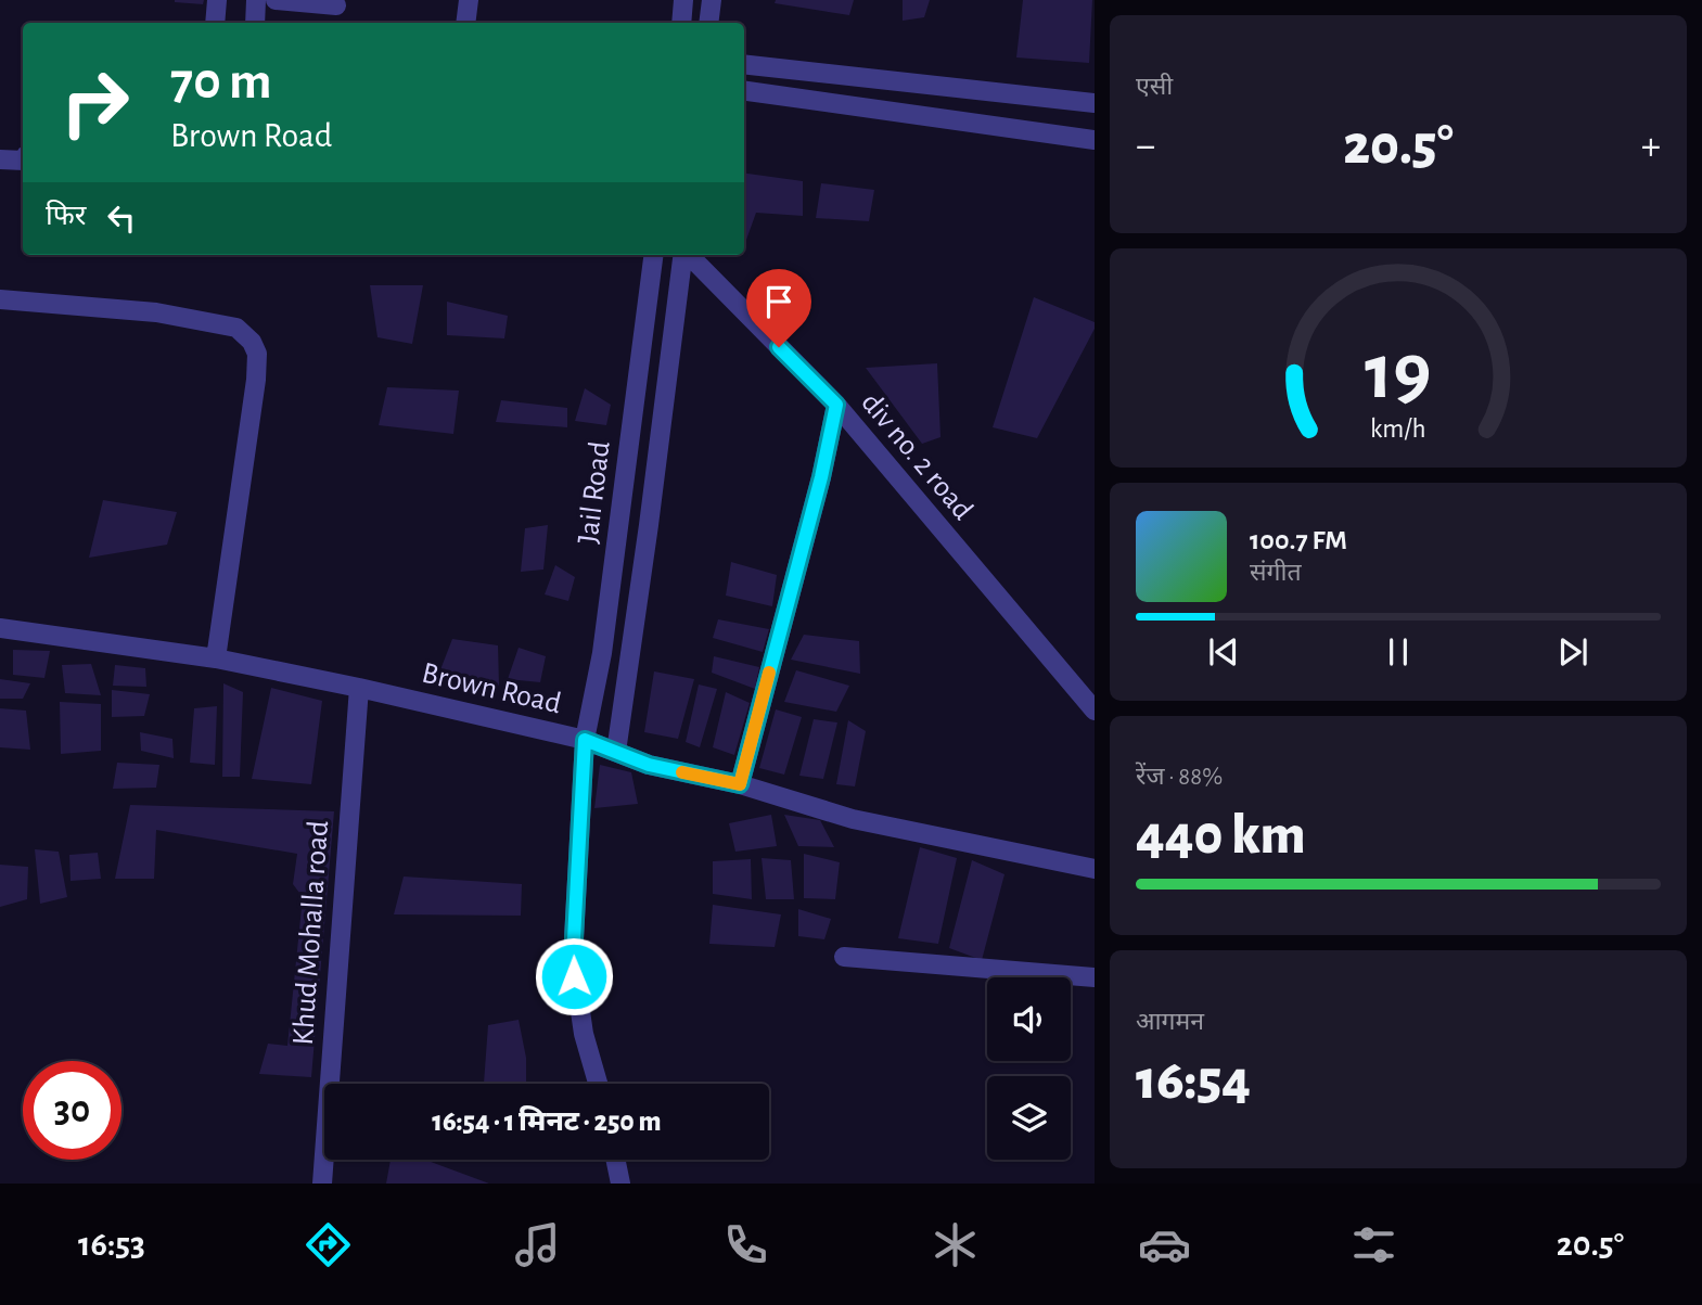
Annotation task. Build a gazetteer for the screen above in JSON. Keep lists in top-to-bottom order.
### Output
{
  "streets": {
    "street": [
      "div no. 2 road",
      "Jail Road",
      "Brown Road",
      "Khud Mohalla road"
    ]
  },
  "crossings": [
    ["Jail Road", "Brown Road"],
    ["Brown Road", "Khud Mohalla road"]
  ],
  "page": {
    "tile": [
      "एसी",
      ["रेंज · 88%", "440 km"],
      ["आगमन", "16:54"]
    ],
    "turn": ["70 m", "Brown Road"],
    "heat": ["−", "20.5°", "+"],
    "then": "फिर",
    "song": ["100.7 FM", "संगीत"],
    "limit": "30",
    "trip": "16:54 · 1 मिनट · 250 m",
    "tabs": ["16:53", "20.5°"],
    "gauge": ["19", "km/h"]
  }
}
